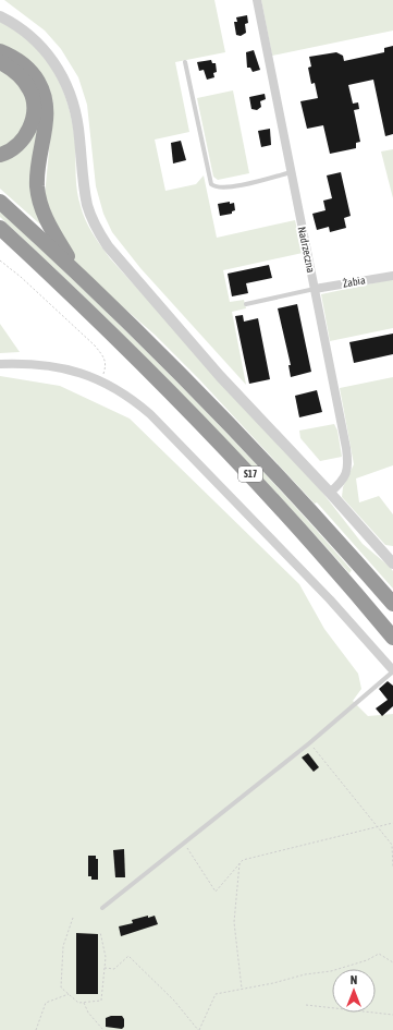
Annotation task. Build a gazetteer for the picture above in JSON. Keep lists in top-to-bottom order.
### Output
{
  "streets": {
    "highway": ["S17"],
    "street": ["Nadrzeczna", "Żabia"]
  },
  "crossings": [
    ["Nadrzeczna", "Żabia"]
  ],
  "north": "top"
}
